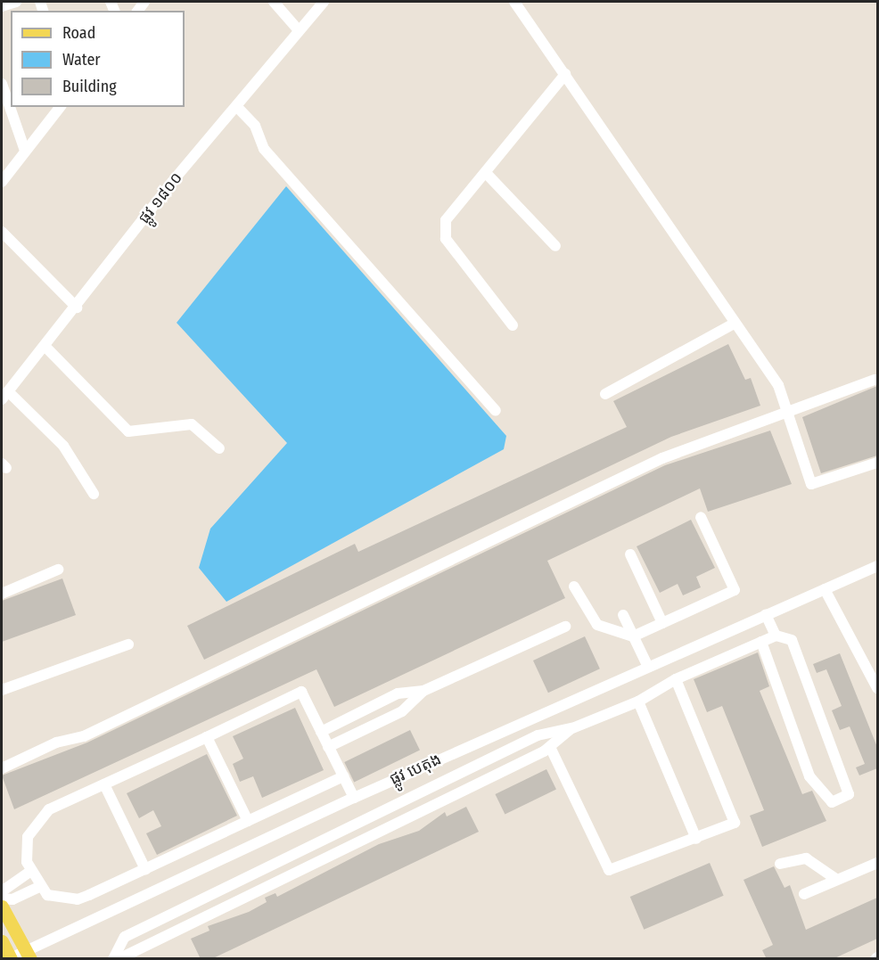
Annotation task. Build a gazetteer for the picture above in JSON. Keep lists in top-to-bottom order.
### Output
{
  "streets": {
    "street": ["ផ្លូវ ១៨០០", "ផ្លូវ បេតុង"]
  },
  "legend": ["Road", "Water", "Building"]
}
